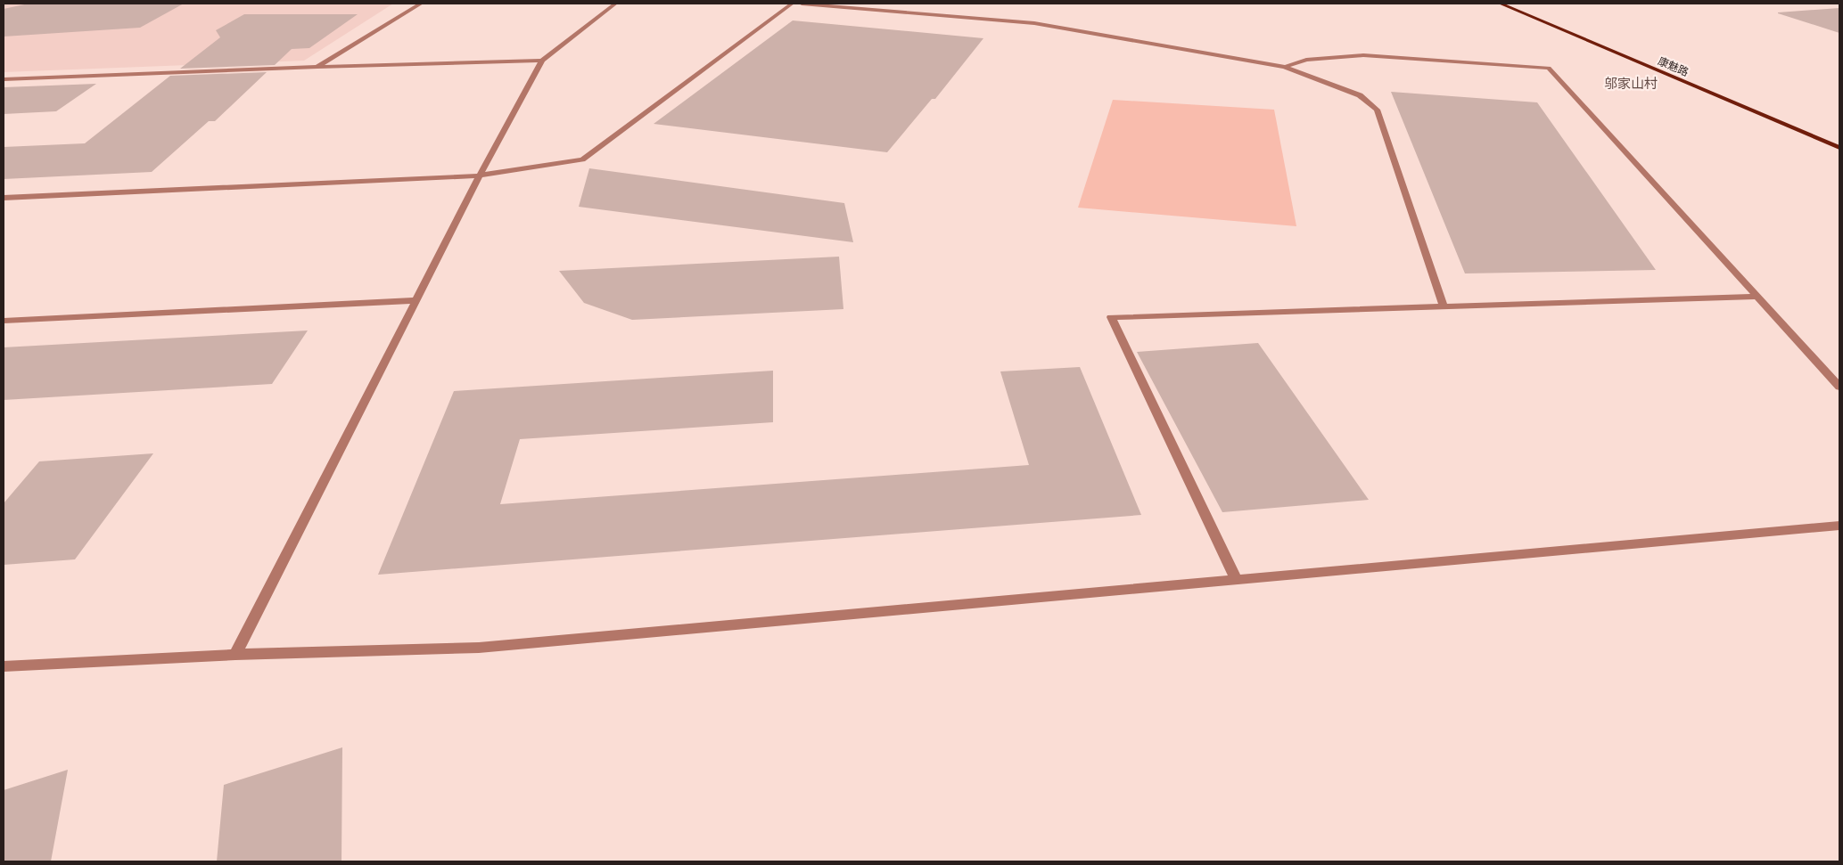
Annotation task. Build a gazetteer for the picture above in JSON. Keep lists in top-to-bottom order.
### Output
{
  "streets": {
    "main road": ["康魅路"]
  },
  "districts": ["邬家山村"]
}
